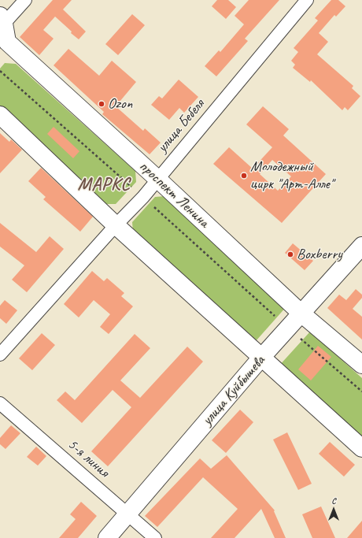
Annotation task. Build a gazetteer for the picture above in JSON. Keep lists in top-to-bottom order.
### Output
{
  "streets": {
    "street": [
      "улица Бебеля",
      "проспект Ленина",
      "улица Куйбышева",
      "5-я линия"
    ]
  },
  "crossings": [
    ["улица Бебеля", "проспект Ленина"],
    ["проспект Ленина", "улица Куйбышева"],
    ["улица Куйбышева", "5-я линия"]
  ],
  "districts": ["МАРКС"],
  "places": ["Ozon", "Молодежный цирк \"Арт-Алле\"", "Boxberry"],
  "north": "top"
}
